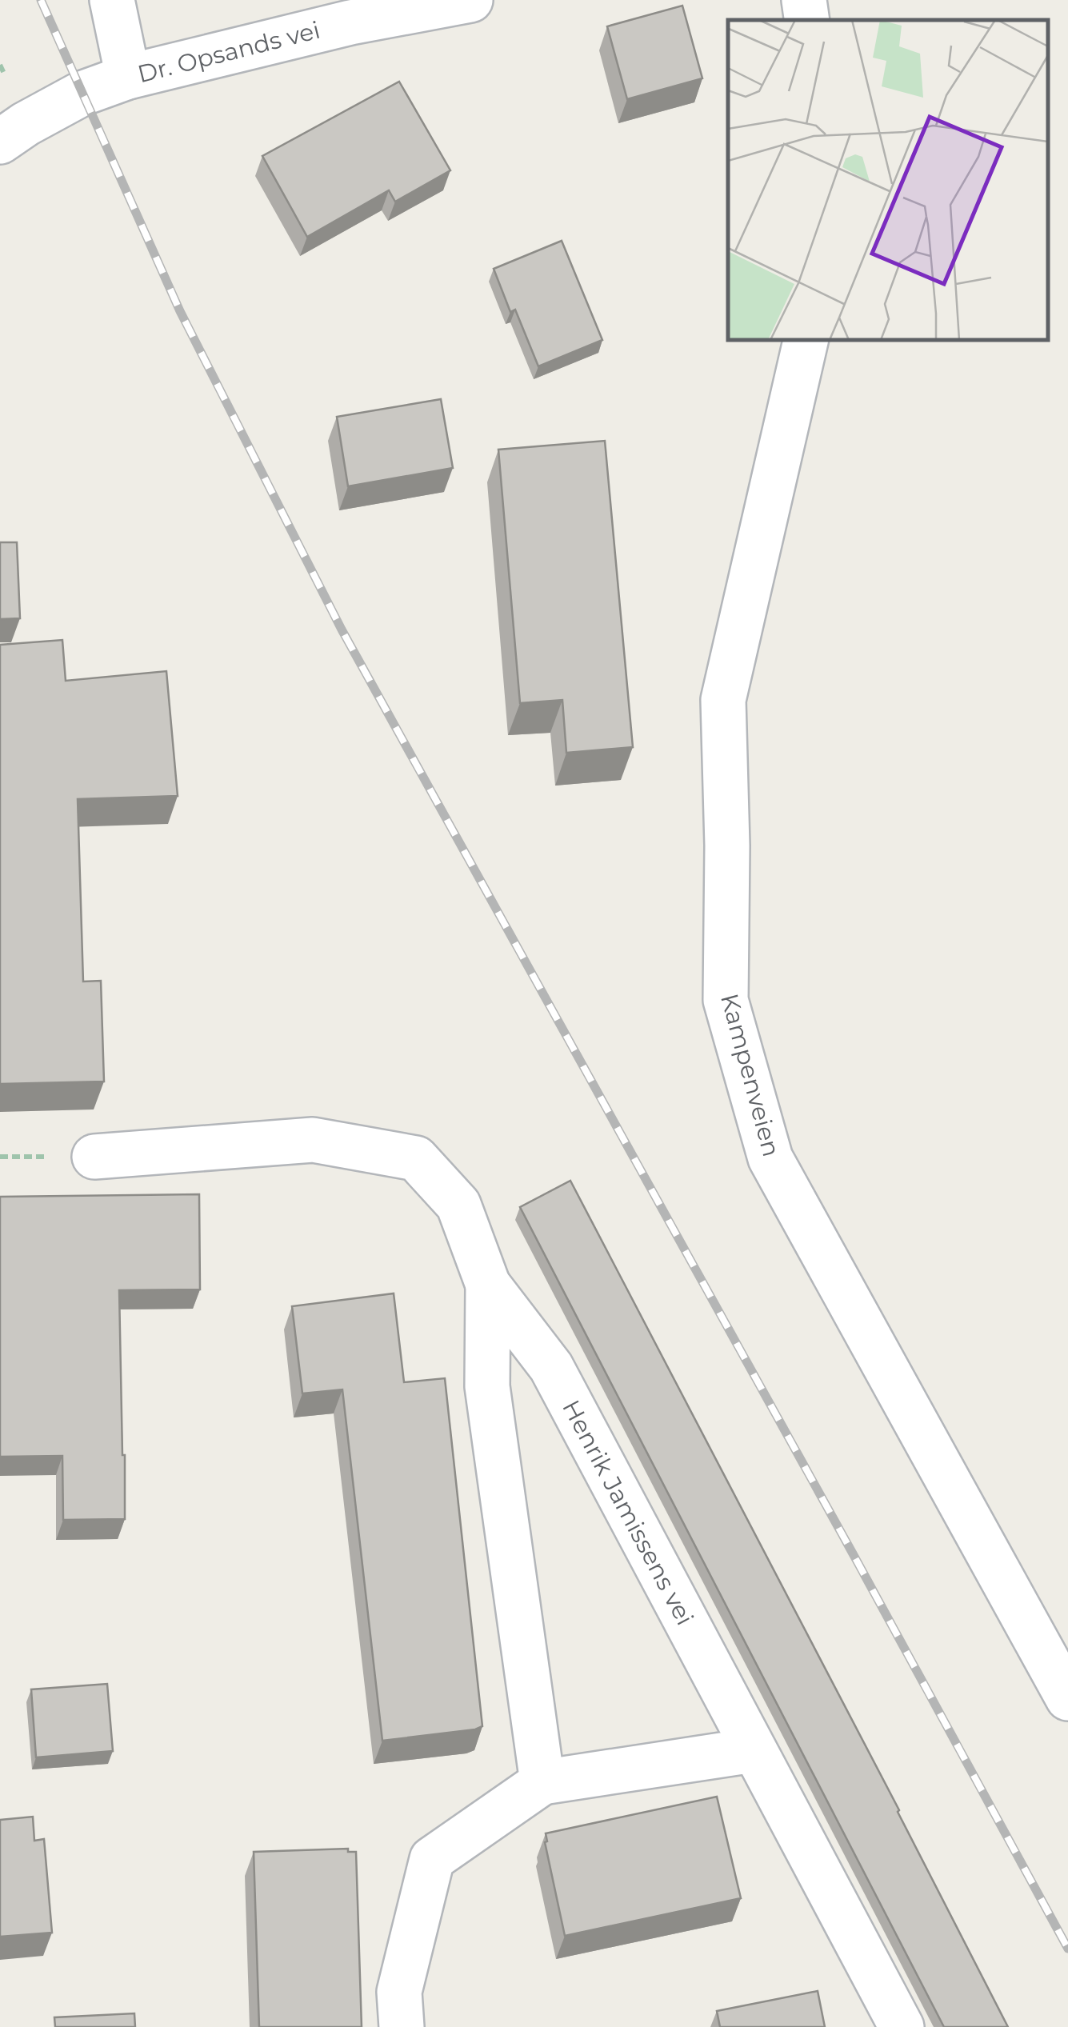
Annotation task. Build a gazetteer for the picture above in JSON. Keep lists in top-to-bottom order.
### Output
{
  "streets": {
    "street": ["Dr. Opsands vei", "Kampenveien", "Henrik Jamissens vei"]
  }
}
